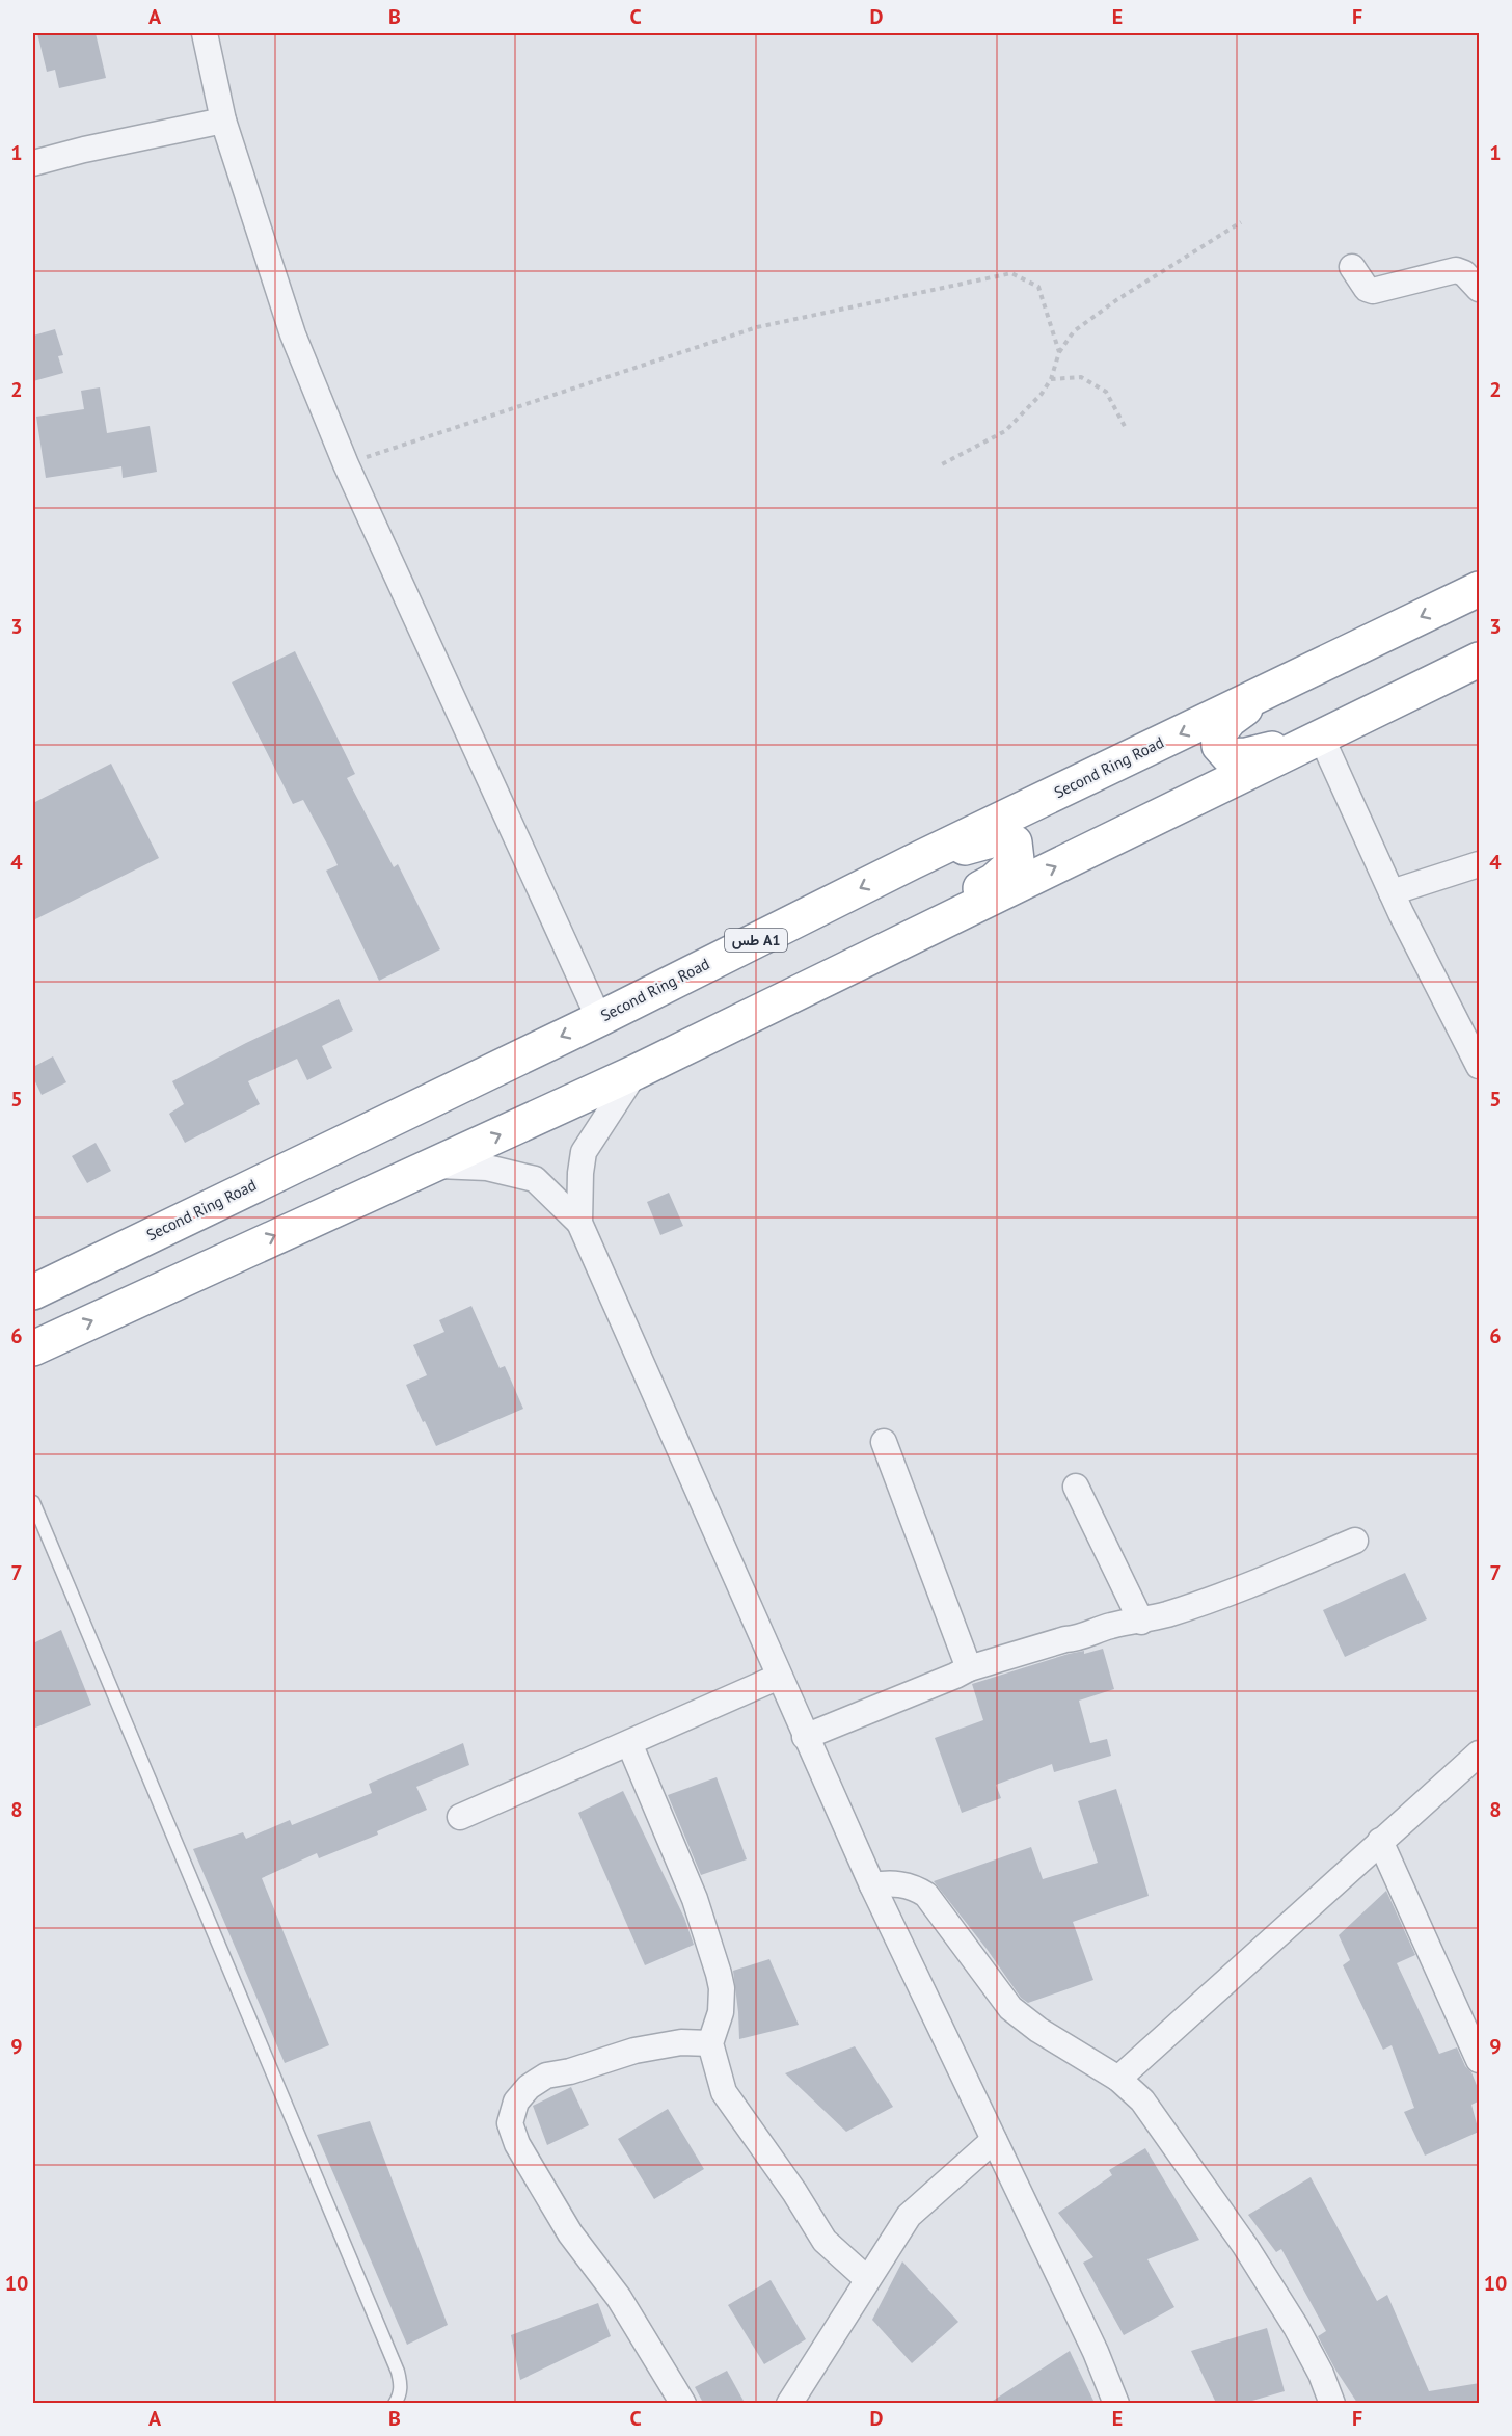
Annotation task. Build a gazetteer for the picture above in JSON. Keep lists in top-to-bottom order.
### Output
{
  "streets": {
    "highway": ["Second Ring Road", "طس A1"]
  },
  "grid": {
    "columns": [
      "A",
      "B",
      "C",
      "D",
      "E",
      "F"
    ],
    "rows": [
      "1",
      "2",
      "3",
      "4",
      "5",
      "6",
      "7",
      "8",
      "9",
      "10"
    ]
  }
}
